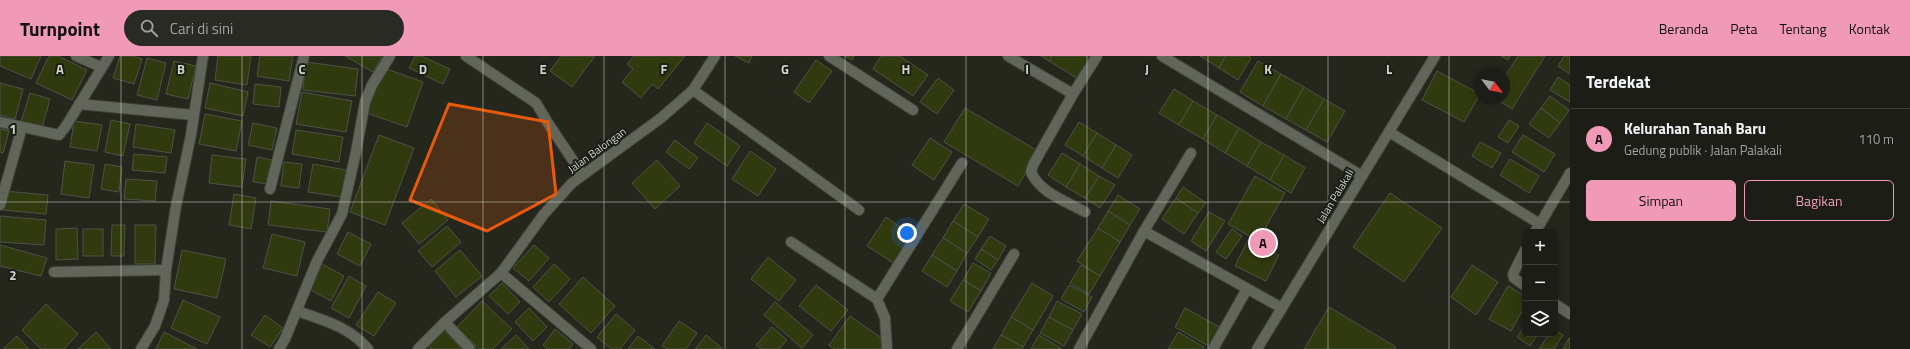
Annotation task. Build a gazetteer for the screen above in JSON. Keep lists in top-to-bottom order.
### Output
{
  "streets": {
    "street": ["Jalan Balongan", "Jalan Palakali"]
  },
  "north": "bottom right",
  "page": {
    "header": "Turnpoint",
    "search": "Cari di sini",
    "nav": [
      "Beranda",
      "Peta",
      "Tentang",
      "Kontak"
    ],
    "heading": "Terdekat",
    "list": [
      {
        "mark": "A",
        "name": "Kelurahan Tanah Baru",
        "note": "Gedung publik · Jalan Palakali",
        "value": "110 m"
      }
    ],
    "buttons": ["Simpan", "Bagikan"],
    "pins": "A",
    "map_buttons": ["+", "−"]
  },
  "grid": {
    "columns": [
      "A",
      "B",
      "C",
      "D",
      "E",
      "F",
      "G",
      "H",
      "I",
      "J",
      "K",
      "L"
    ],
    "rows": ["1", "2"]
  }
}
